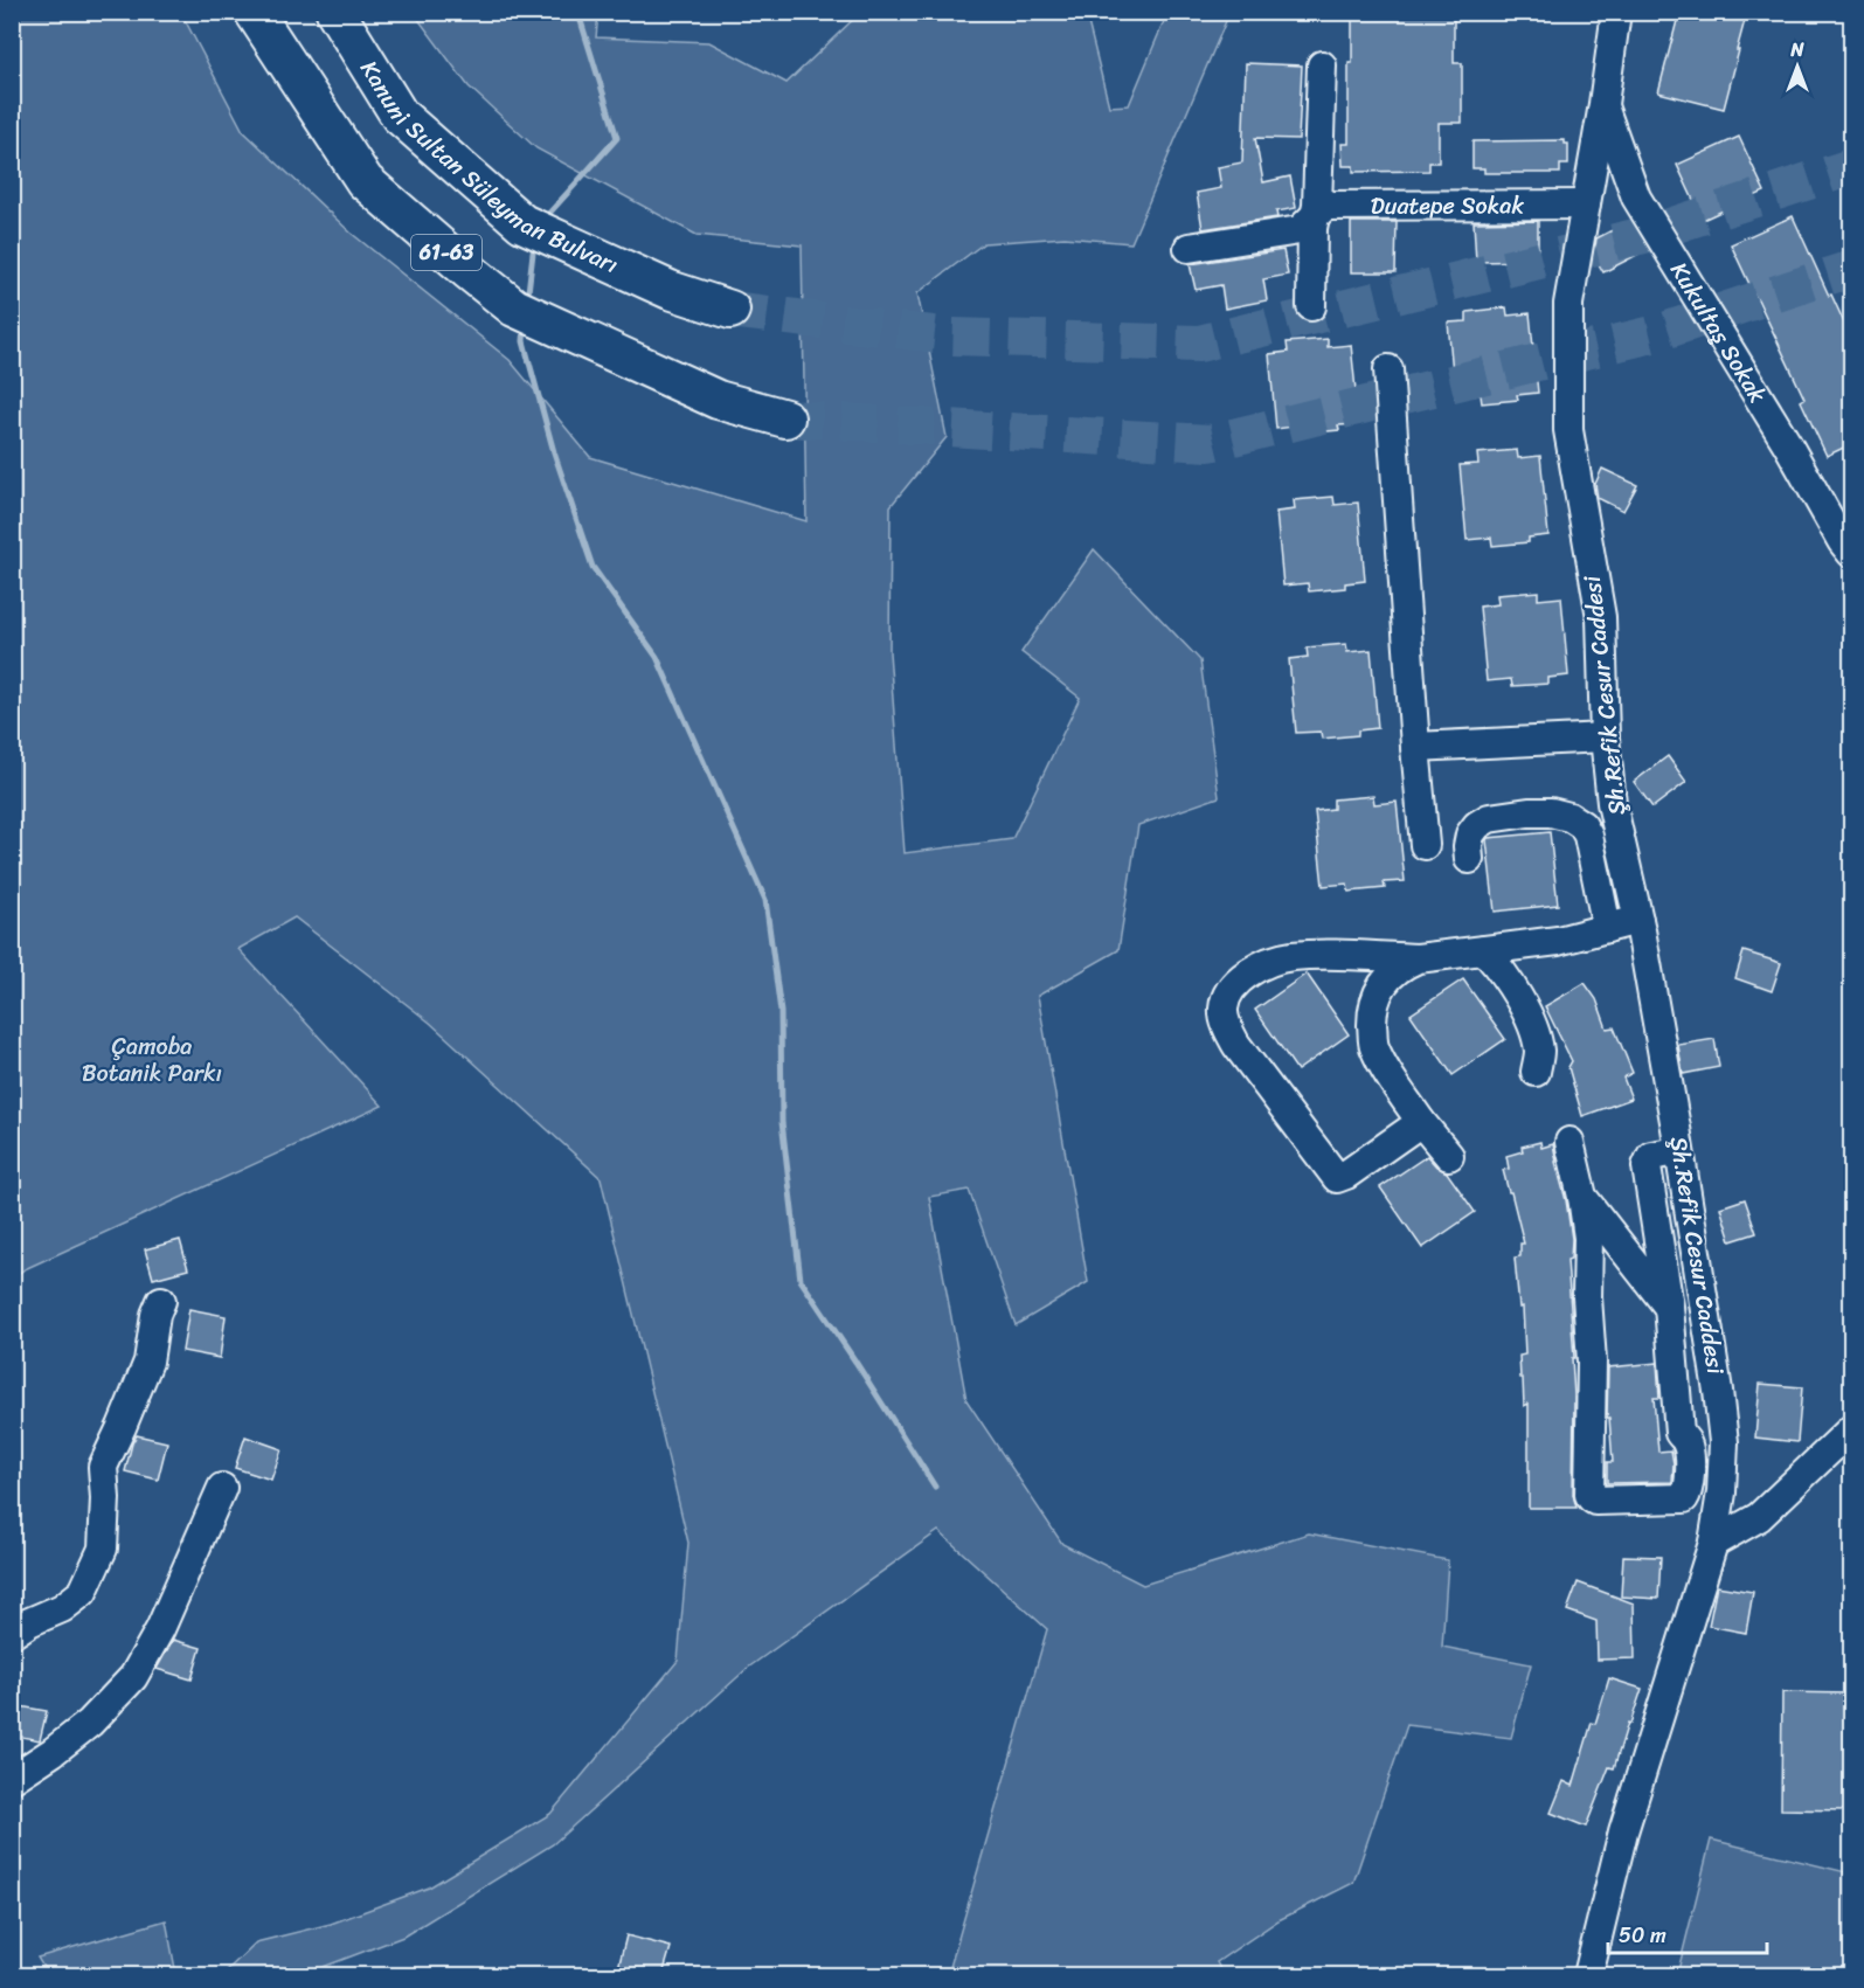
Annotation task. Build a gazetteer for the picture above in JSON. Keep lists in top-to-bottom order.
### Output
{
  "streets": {
    "main road": ["Kanuni Sultan Süleyman Bulvarı", "61-63"],
    "street": ["Duatepe Sokak", "Kukultaş Sokak", "Şh.Refik Cesur Caddesi"]
  },
  "crossings": [
    ["Duatepe Sokak", "Şh.Refik Cesur Caddesi"],
    ["Kukultaş Sokak", "Şh.Refik Cesur Caddesi"]
  ],
  "parks": ["Çamoba Botanik Parkı"],
  "scale_bar": "50 m",
  "north": "top"
}
